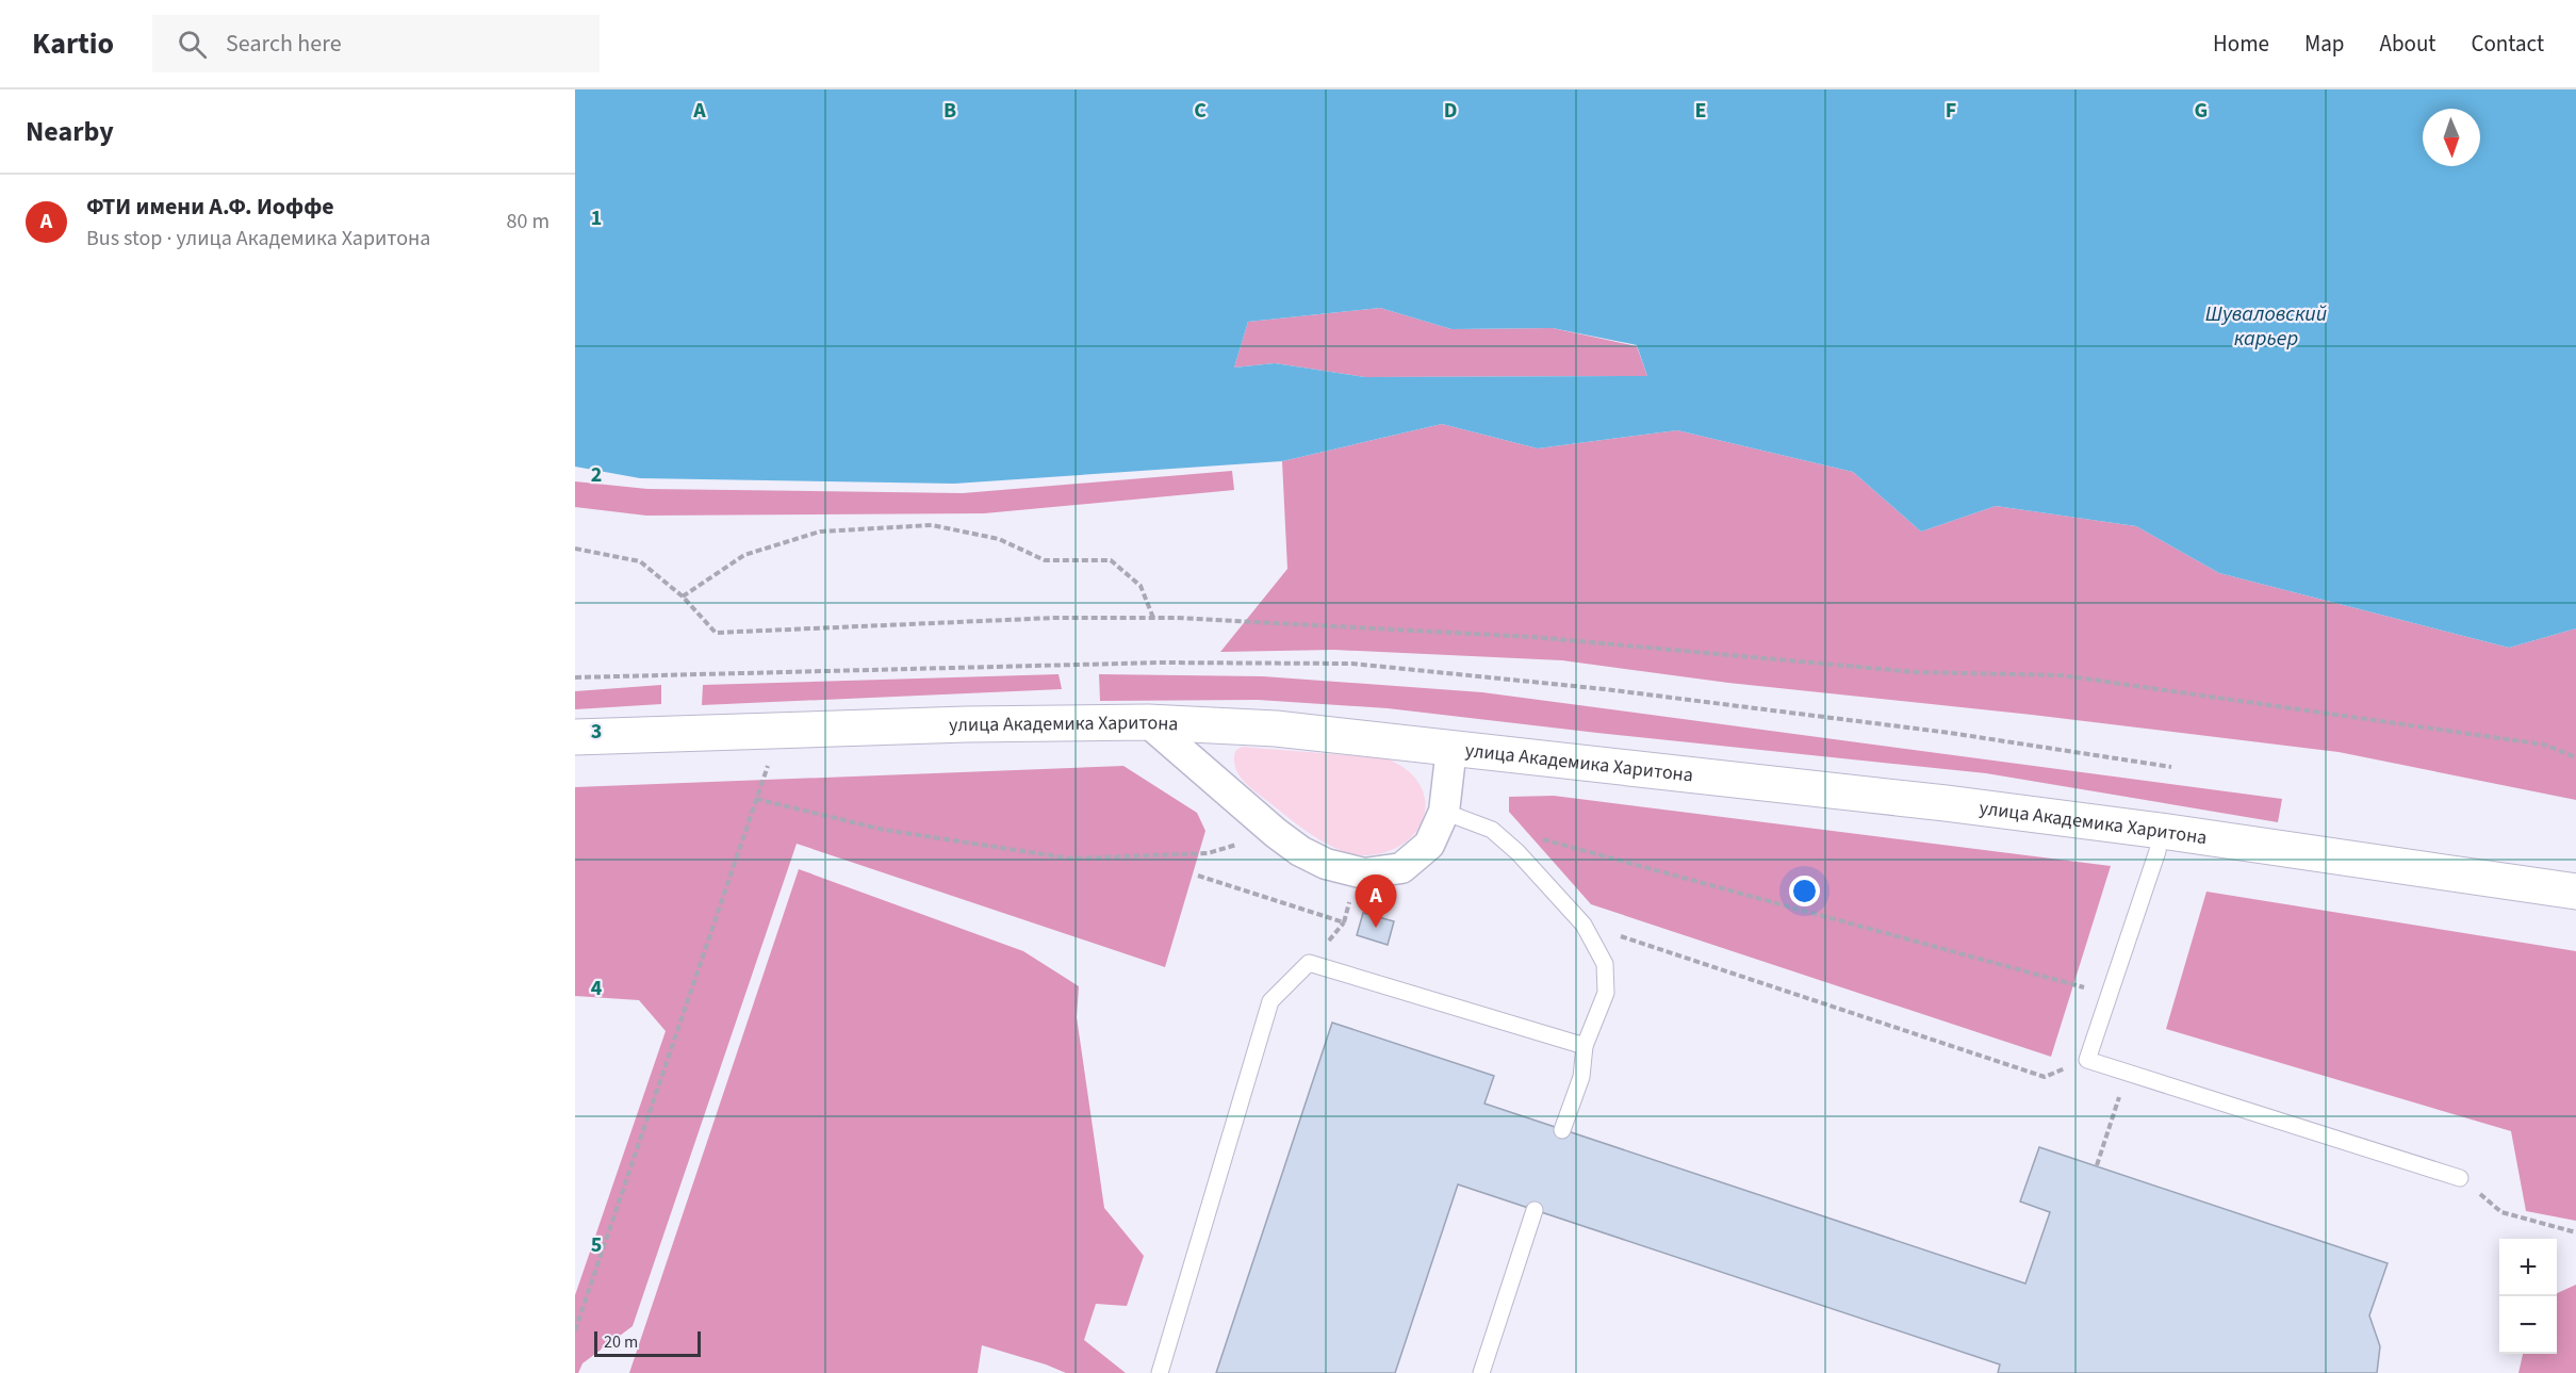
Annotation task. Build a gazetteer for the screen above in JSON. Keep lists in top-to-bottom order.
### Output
{
  "streets": {
    "street": ["улица Академика Харитона"]
  },
  "water": ["Шуваловский карьер"],
  "scale_bar": "20 m",
  "north": "bottom",
  "page": {
    "header": "Kartio",
    "search": "Search here",
    "nav": [
      "Home",
      "Map",
      "About",
      "Contact"
    ],
    "heading": "Nearby",
    "list": [
      {
        "mark": "A",
        "name": "ФТИ имени А.Ф. Иоффе",
        "note": "Bus stop · улица Академика Харитона",
        "value": "80 m"
      }
    ],
    "pins": "A",
    "map_buttons": ["+", "−"],
    "scale": "20 m"
  },
  "grid": {
    "columns": [
      "A",
      "B",
      "C",
      "D",
      "E",
      "F",
      "G"
    ],
    "rows": [
      "1",
      "2",
      "3",
      "4",
      "5"
    ]
  }
}
